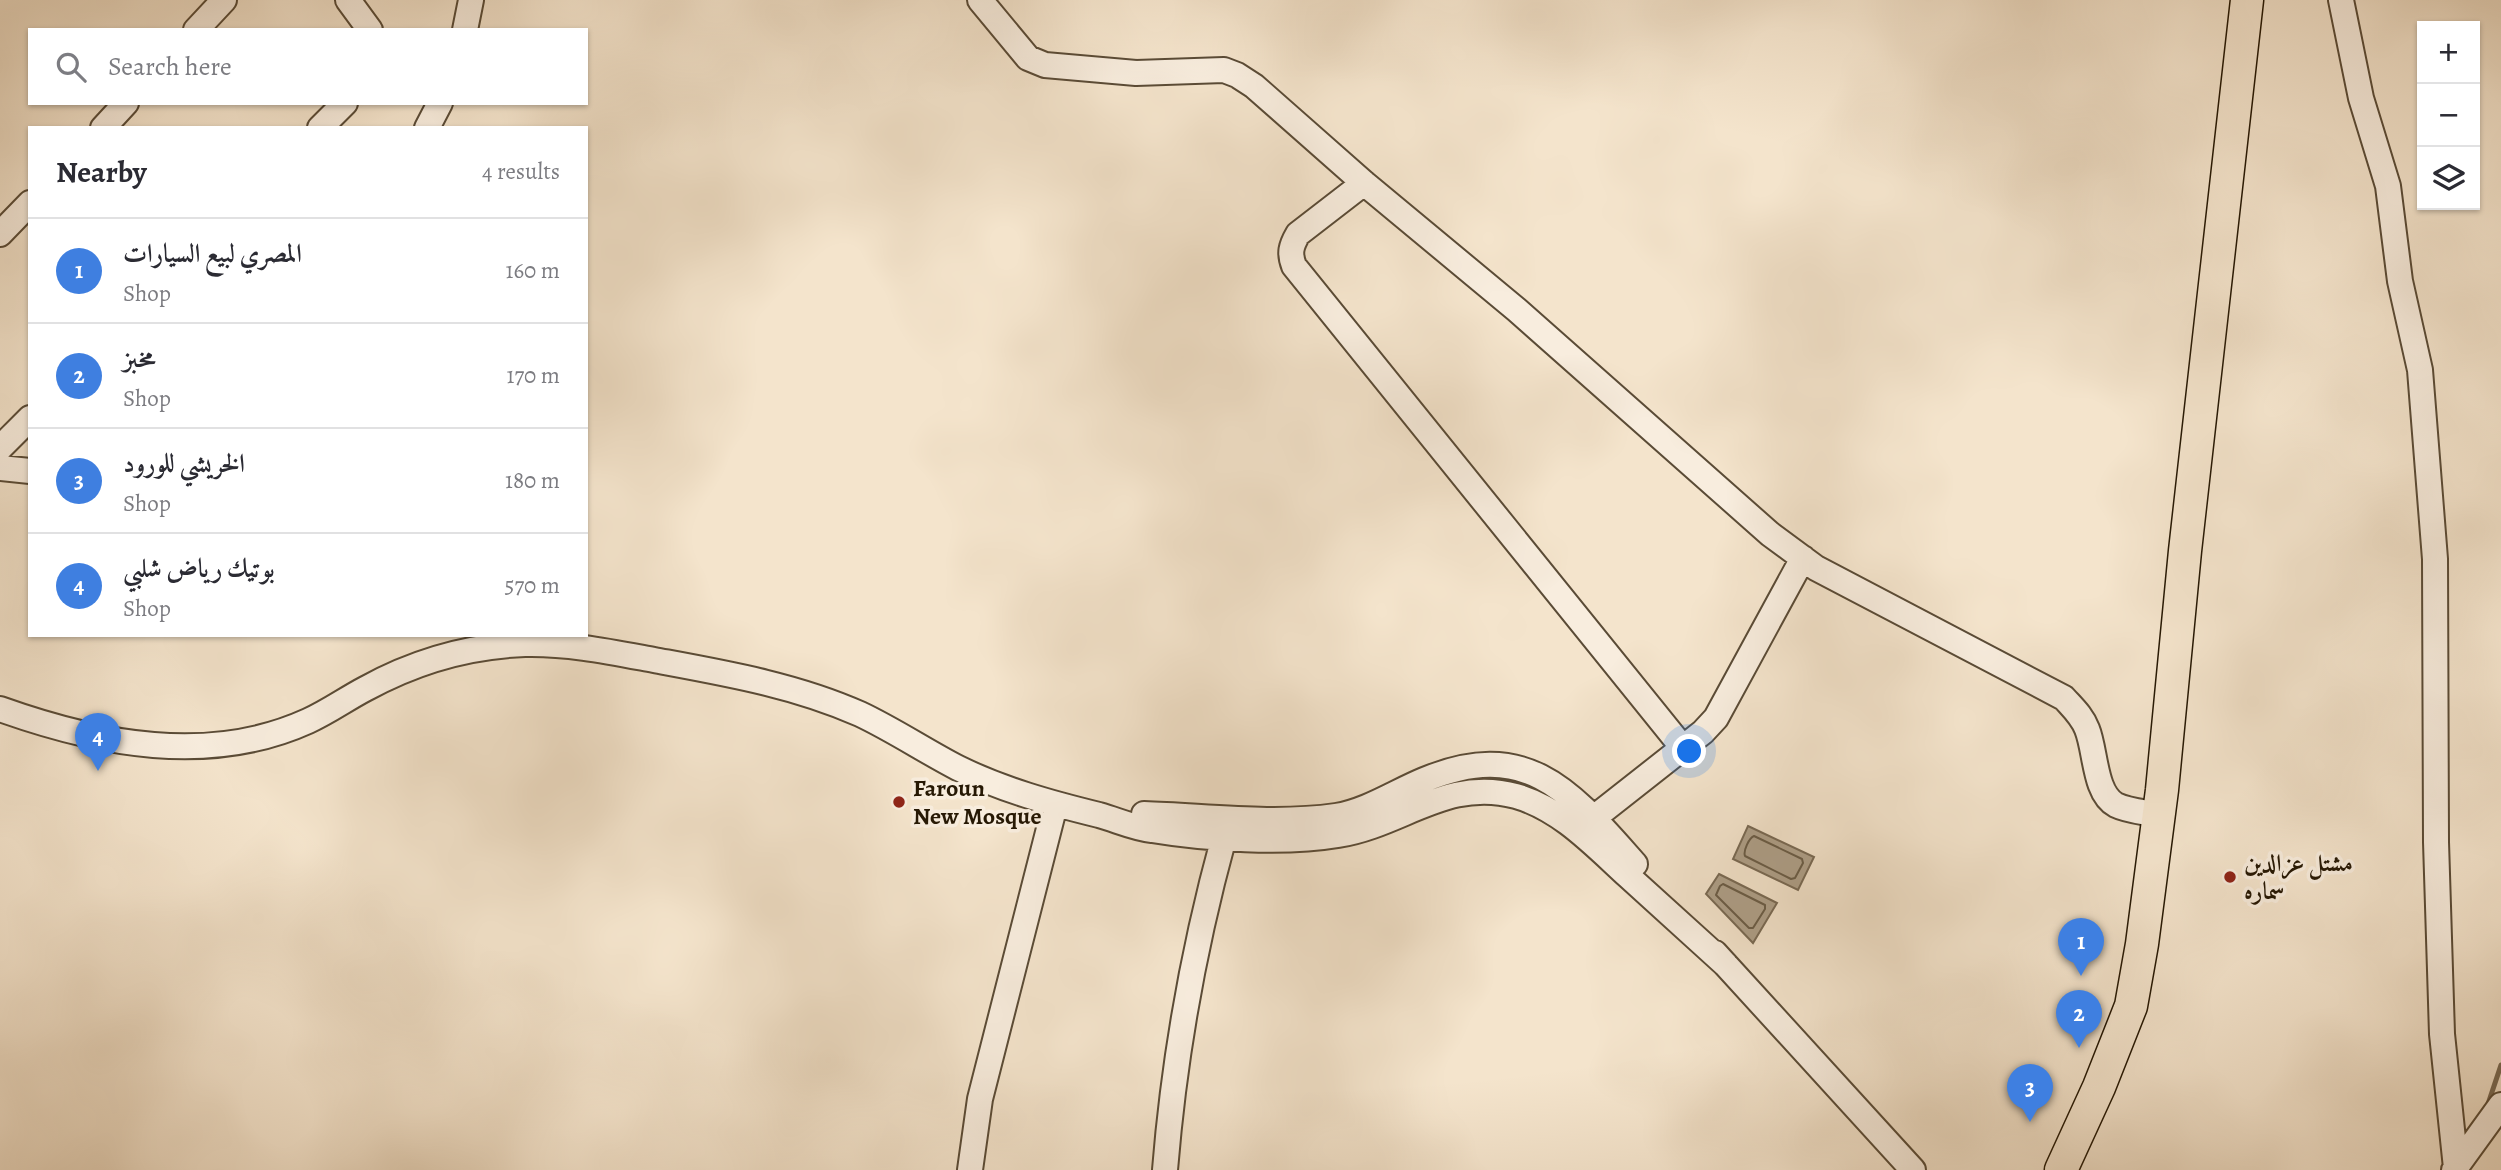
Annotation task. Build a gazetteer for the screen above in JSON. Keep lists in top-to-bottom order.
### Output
{
  "places": ["Faroun New Mosque", "مشتل عزالدين سماره"],
  "page": {
    "map_buttons": ["+", "−"],
    "search": "Search here",
    "heading": ["Nearby", "4 results"],
    "list": [
      {
        "mark": "1",
        "name": "المصري لبيع السيارات",
        "note": "Shop",
        "value": "160 m"
      },
      {
        "mark": "2",
        "name": "مخبز",
        "note": "Shop",
        "value": "170 m"
      },
      {
        "mark": "3",
        "name": "الخريشي للورود",
        "note": "Shop",
        "value": "180 m"
      },
      {
        "mark": "4",
        "name": "بوتيك رياض شلبي",
        "note": "Shop",
        "value": "570 m"
      }
    ],
    "pins": [
      "4",
      "1",
      "2",
      "3"
    ]
  }
}
